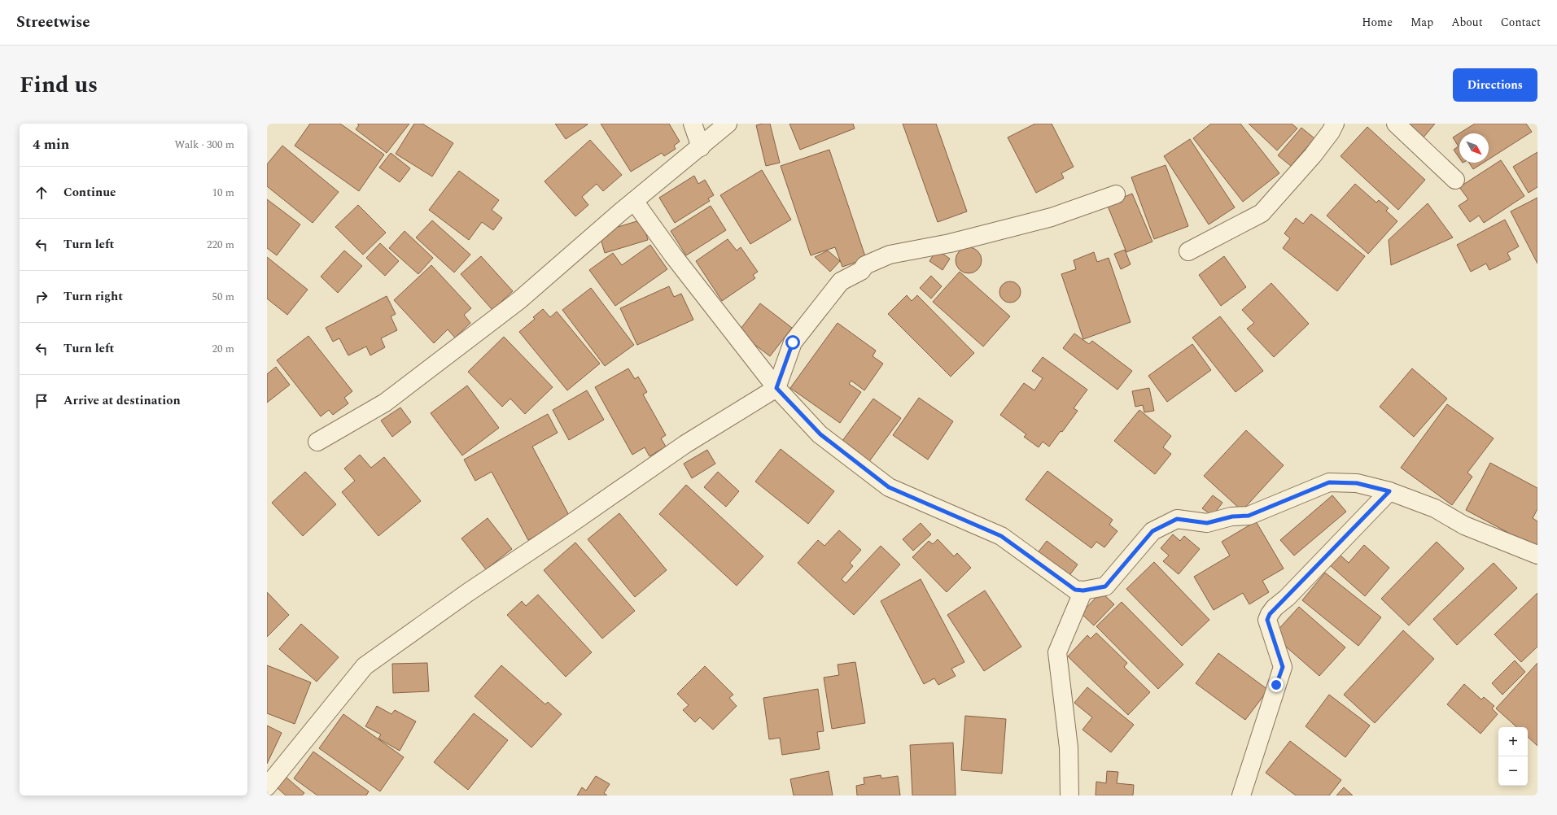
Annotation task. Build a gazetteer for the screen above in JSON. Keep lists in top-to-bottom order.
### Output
{
  "north": "bottom right",
  "page": {
    "header": "Streetwise",
    "nav": [
      "Home",
      "Map",
      "About",
      "Contact"
    ],
    "title": "Find us",
    "buttons": "Directions",
    "heading": ["4 min", "Walk · 300 m"],
    "list": [
      ["Continue", "10 m"],
      ["Turn left", "220 m"],
      ["Turn right", "50 m"],
      ["Turn left", "20 m"],
      "Arrive at destination"
    ],
    "map_buttons": ["+", "−"]
  }
}
